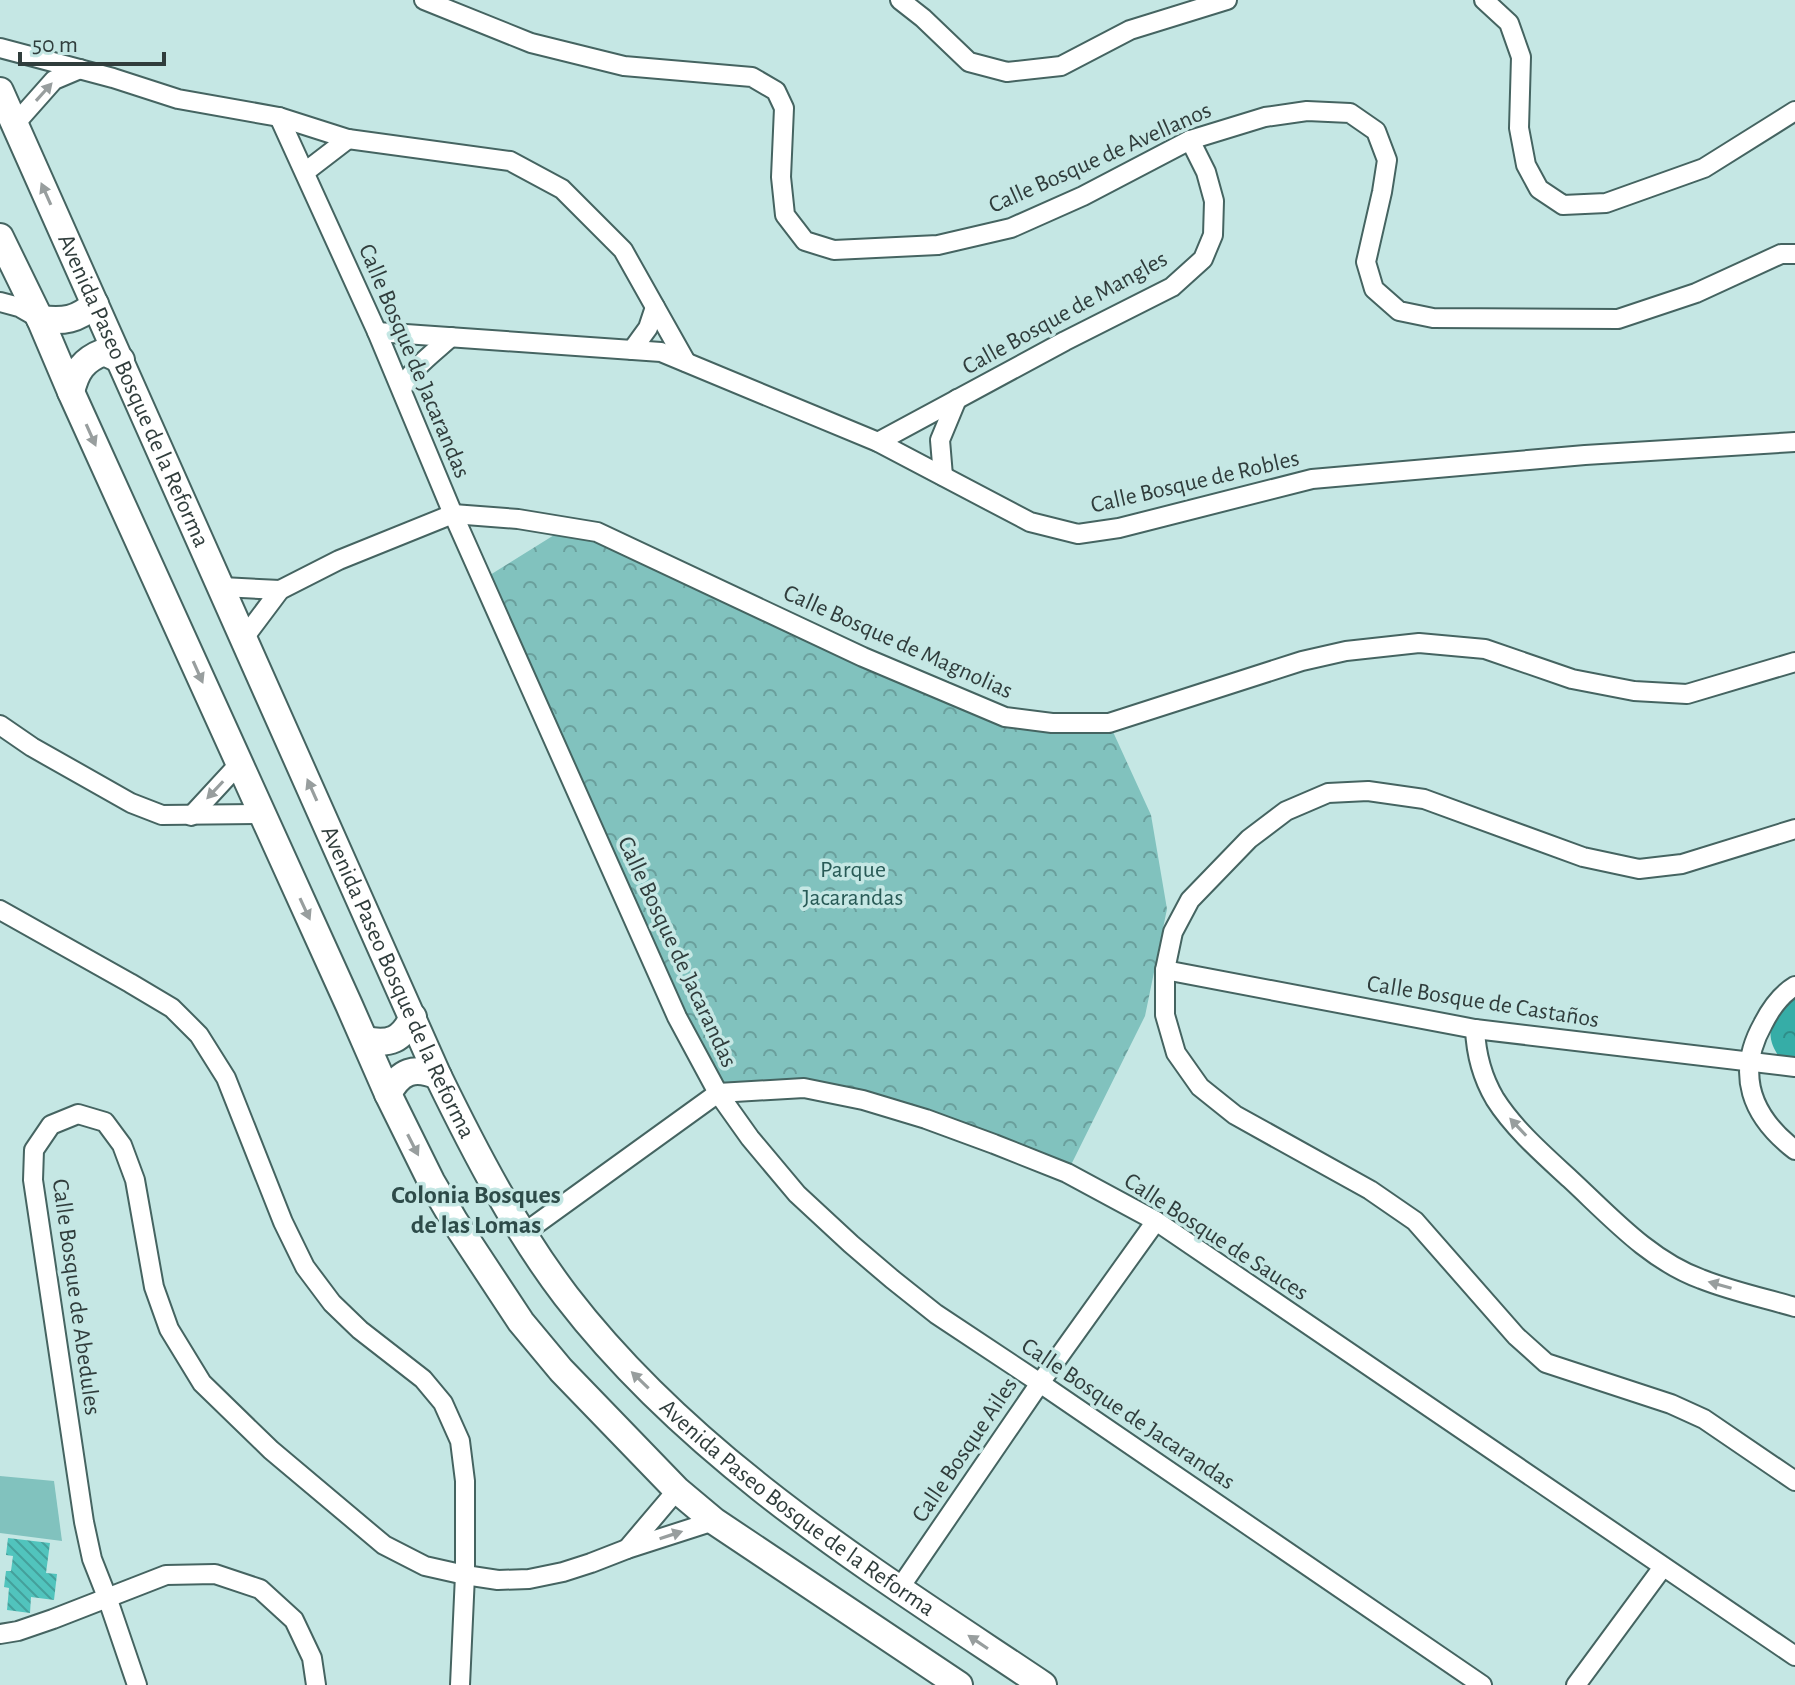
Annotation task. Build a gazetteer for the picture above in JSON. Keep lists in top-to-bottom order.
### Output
{
  "streets": {
    "main road": ["Avenida Paseo Bosque de la Reforma"],
    "street": [
      "Calle Bosque de Avellanos",
      "Calle Bosque de Mangles",
      "Calle Bosque de Jacarandas",
      "Calle Bosque de Robles",
      "Calle Bosque de Magnolias",
      "Calle Bosque de Castaños",
      "Calle Bosque de Sauces",
      "Calle Bosque de Abedules",
      "Calle Bosque Ailes"
    ]
  },
  "crossings": [
    ["Calle Bosque de Avellanos", "Calle Bosque de Mangles"],
    ["Calle Bosque de Mangles", "Calle Bosque de Robles"],
    ["Calle Bosque de Jacarandas", "Calle Bosque de Robles"],
    ["Calle Bosque de Jacarandas", "Calle Bosque de Magnolias"],
    ["Calle Bosque de Jacarandas", "Calle Bosque de Sauces"],
    ["Calle Bosque de Jacarandas", "Calle Bosque Ailes"],
    ["Avenida Paseo Bosque de la Reforma", "Calle Bosque de Magnolias"],
    ["Avenida Paseo Bosque de la Reforma", "Calle Bosque de Abedules"],
    ["Avenida Paseo Bosque de la Reforma", "Calle Bosque Ailes"],
    ["Calle Bosque de Sauces", "Calle Bosque Ailes"]
  ],
  "districts": ["Colonia Bosques de las Lomas"],
  "parks": ["Parque Jacarandas"],
  "scale_bar": "50 m"
}
